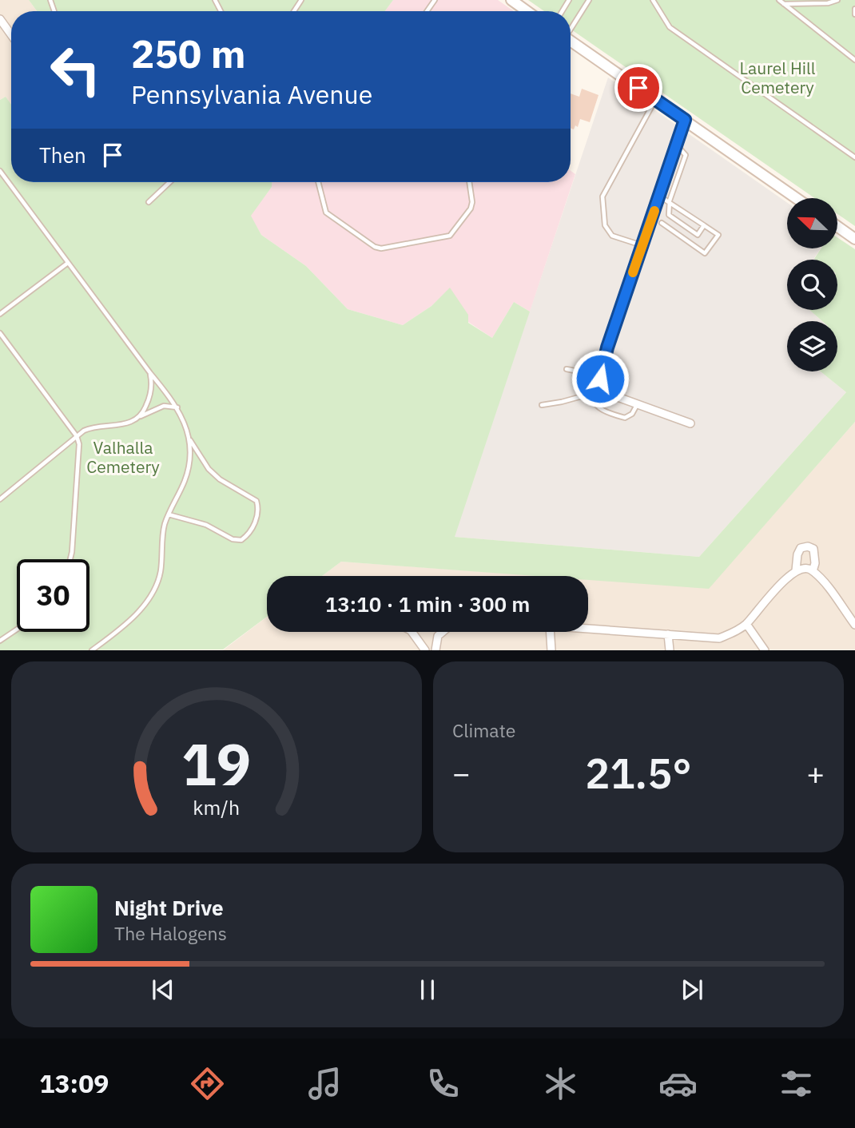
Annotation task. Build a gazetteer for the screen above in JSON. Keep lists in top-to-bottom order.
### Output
{
  "parks": ["Laurel Hill Cemetery", "Valhalla Cemetery"],
  "north": "top left",
  "page": {
    "turn": ["250 m", "Pennsylvania Avenue"],
    "then": "Then",
    "limit": "30",
    "trip": "13:10 · 1 min · 300 m",
    "tile": "Climate",
    "heat": ["−", "21.5°", "+"],
    "song": ["Night Drive", "The Halogens"],
    "tabs": "13:09",
    "gauge": ["19", "km/h"]
  }
}
